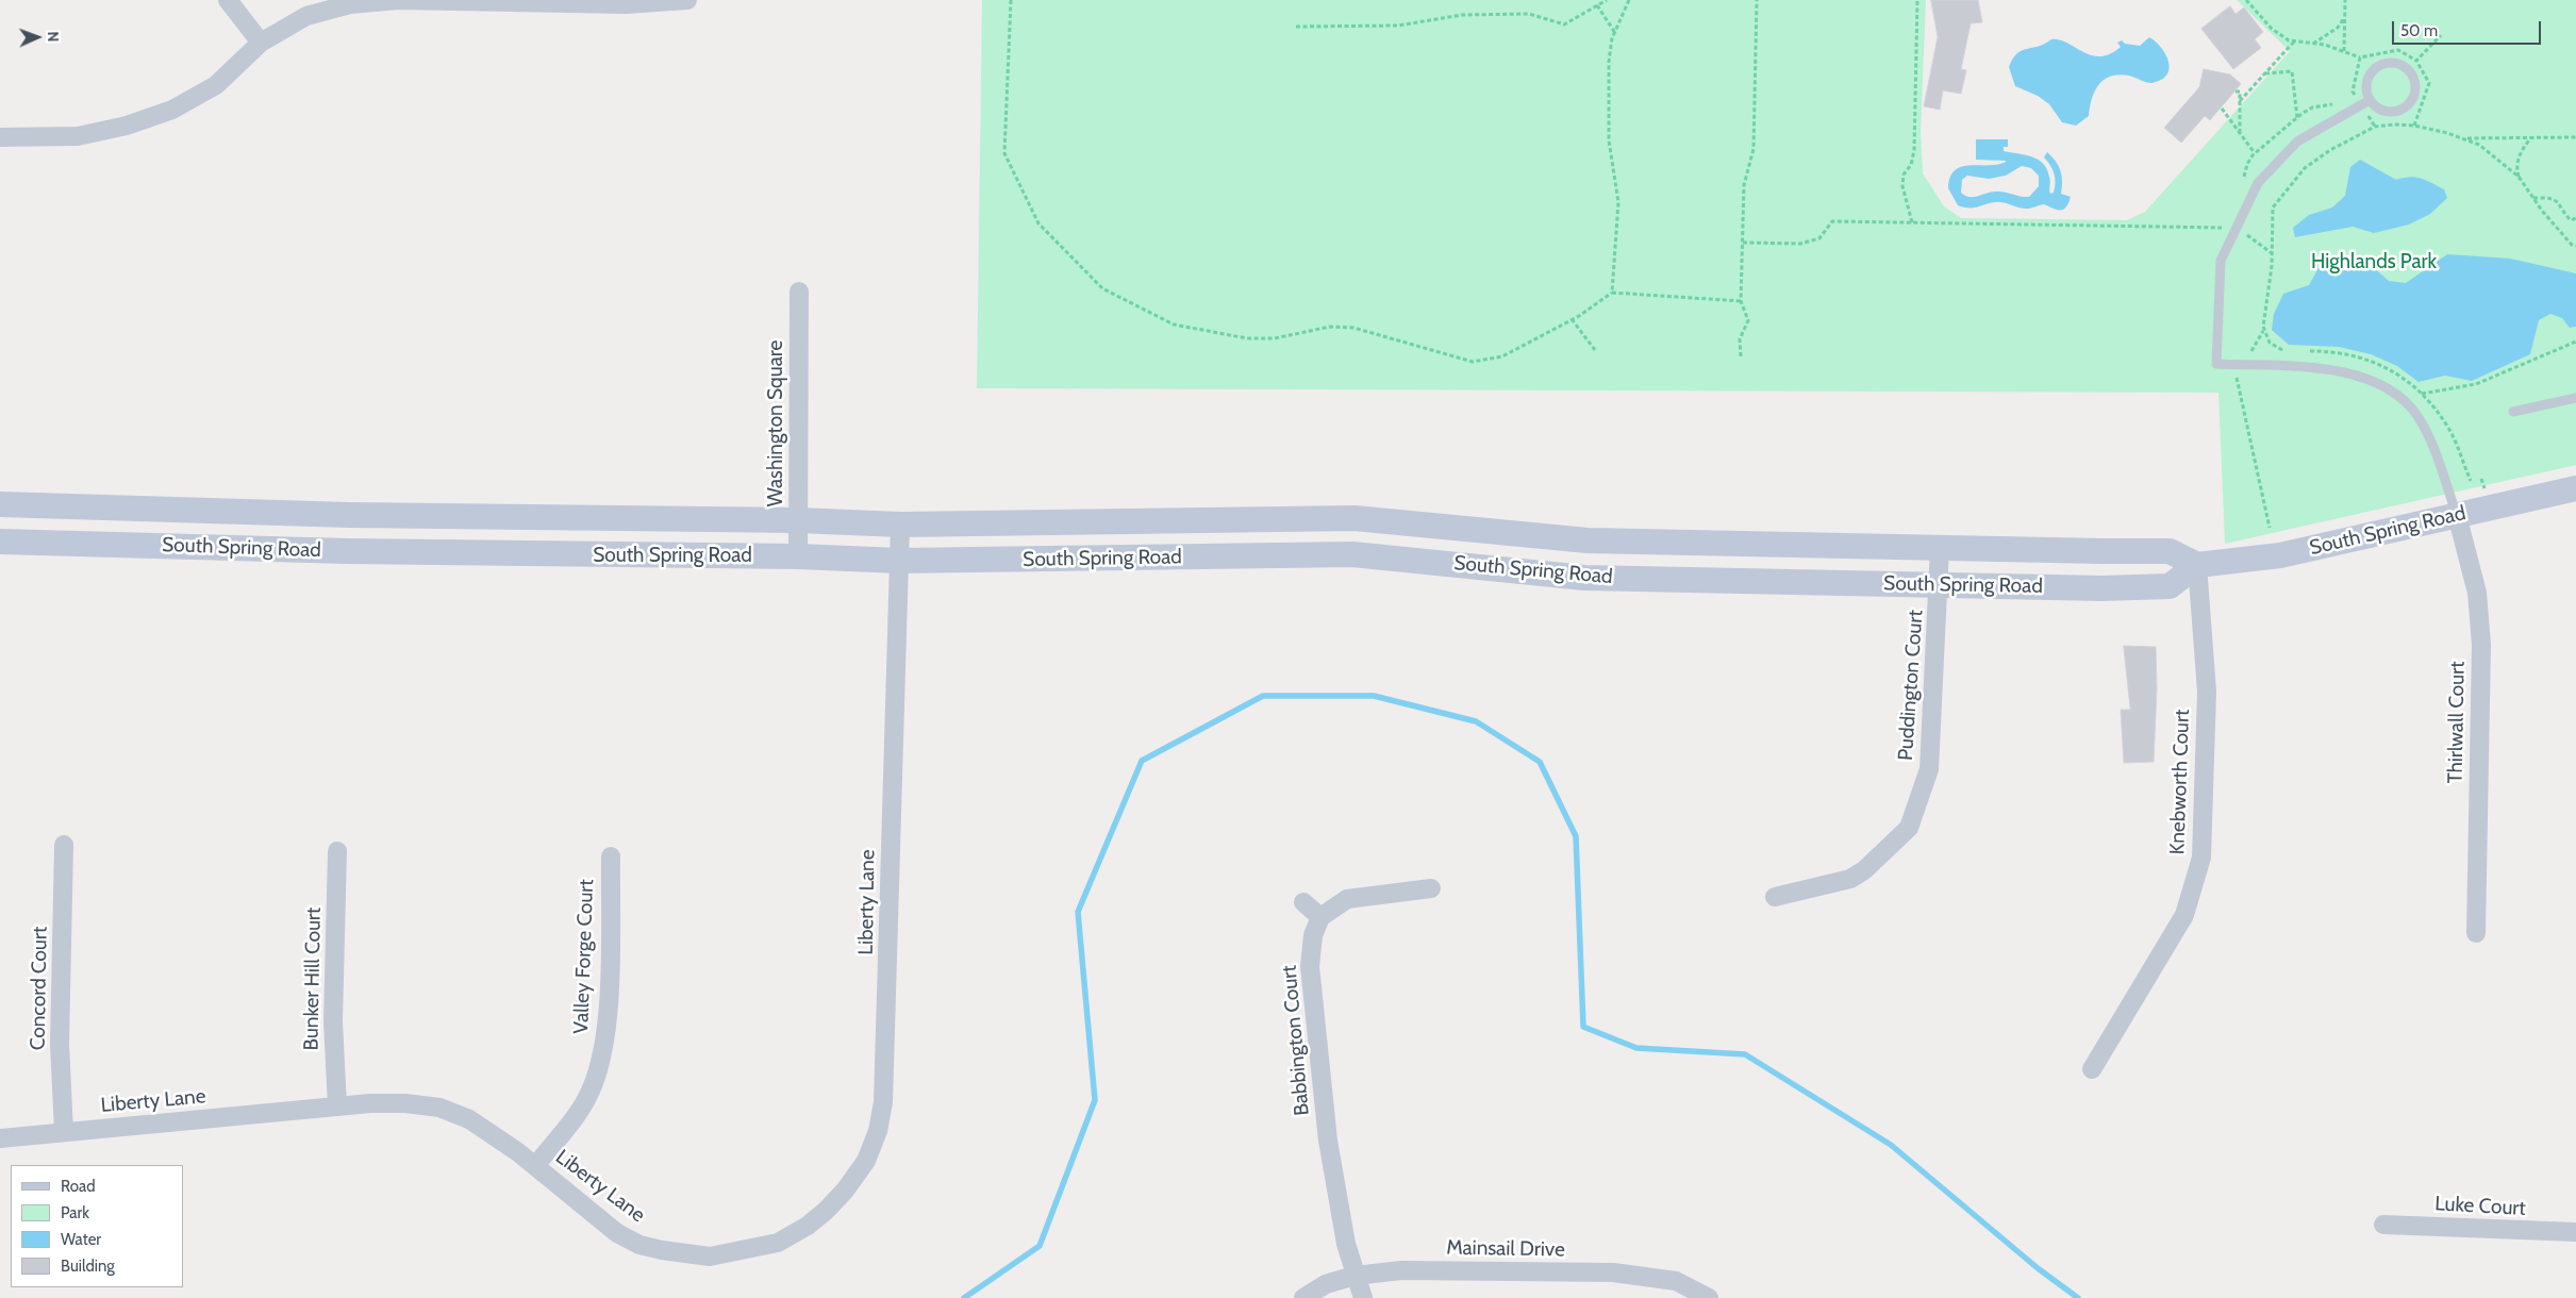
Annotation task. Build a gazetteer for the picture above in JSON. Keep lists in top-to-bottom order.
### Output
{
  "streets": {
    "main road": ["South Spring Road"],
    "street": [
      "Washington Square",
      "Puddington Court",
      "Thirlwall Court",
      "Knebworth Court",
      "Liberty Lane",
      "Valley Forge Court",
      "Bunker Hill Court",
      "Concord Court",
      "Babbington Court",
      "Luke Court",
      "Mainsail Drive"
    ]
  },
  "crossings": [
    ["Washington Square", "South Spring Road"],
    ["South Spring Road", "Puddington Court"],
    ["South Spring Road", "Thirlwall Court"],
    ["South Spring Road", "Knebworth Court"],
    ["South Spring Road", "Liberty Lane"],
    ["Liberty Lane", "Valley Forge Court"],
    ["Liberty Lane", "Bunker Hill Court"],
    ["Liberty Lane", "Concord Court"],
    ["Babbington Court", "Mainsail Drive"]
  ],
  "parks": ["Highlands Park"],
  "legend": [
    "Road",
    "Park",
    "Water",
    "Building"
  ],
  "scale_bar": "50 m",
  "north": "right"
}
